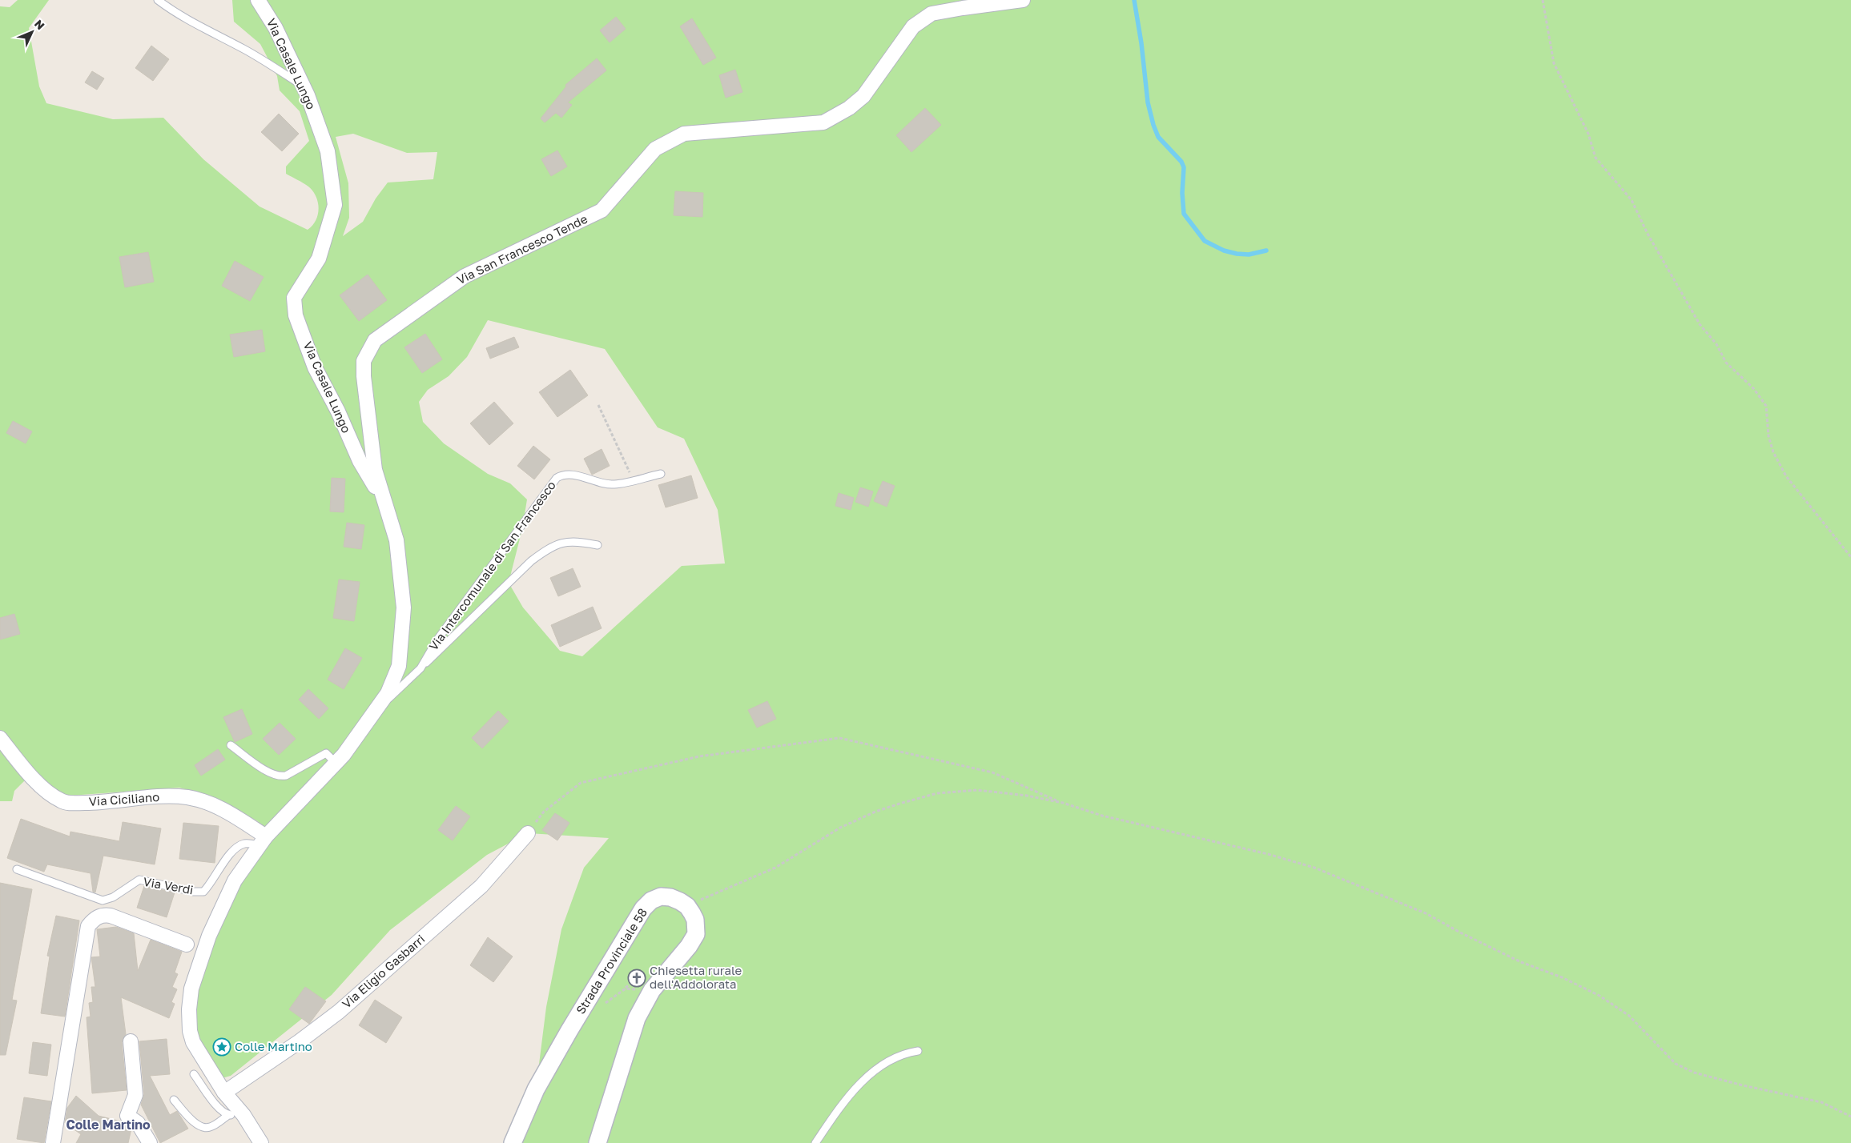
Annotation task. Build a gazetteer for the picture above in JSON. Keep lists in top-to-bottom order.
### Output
{
  "streets": {
    "street": [
      "Via Casale Lungo",
      "Via San Francesco Tende",
      "Via Ciciliano",
      "Strada Provinciale 58",
      "Via Eligio Gasbarri"
    ],
    "lane": ["Via Intercomunale di San Francesco", "Via Verdi"]
  },
  "crossings": [
    ["Via Casale Lungo", "Via San Francesco Tende"],
    ["Via San Francesco Tende", "Via Intercomunale di San Francesco"],
    ["Via San Francesco Tende", "Via Ciciliano"],
    ["Via San Francesco Tende", "Via Verdi"],
    ["Via San Francesco Tende", "Via Eligio Gasbarri"],
    ["Via Ciciliano", "Via Verdi"]
  ],
  "districts": ["Colle Martino"],
  "places": {
    "church": ["Chiesetta rurale dell'Addolorata"],
    "place": ["Colle Martino"]
  },
  "north": "top right"
}
